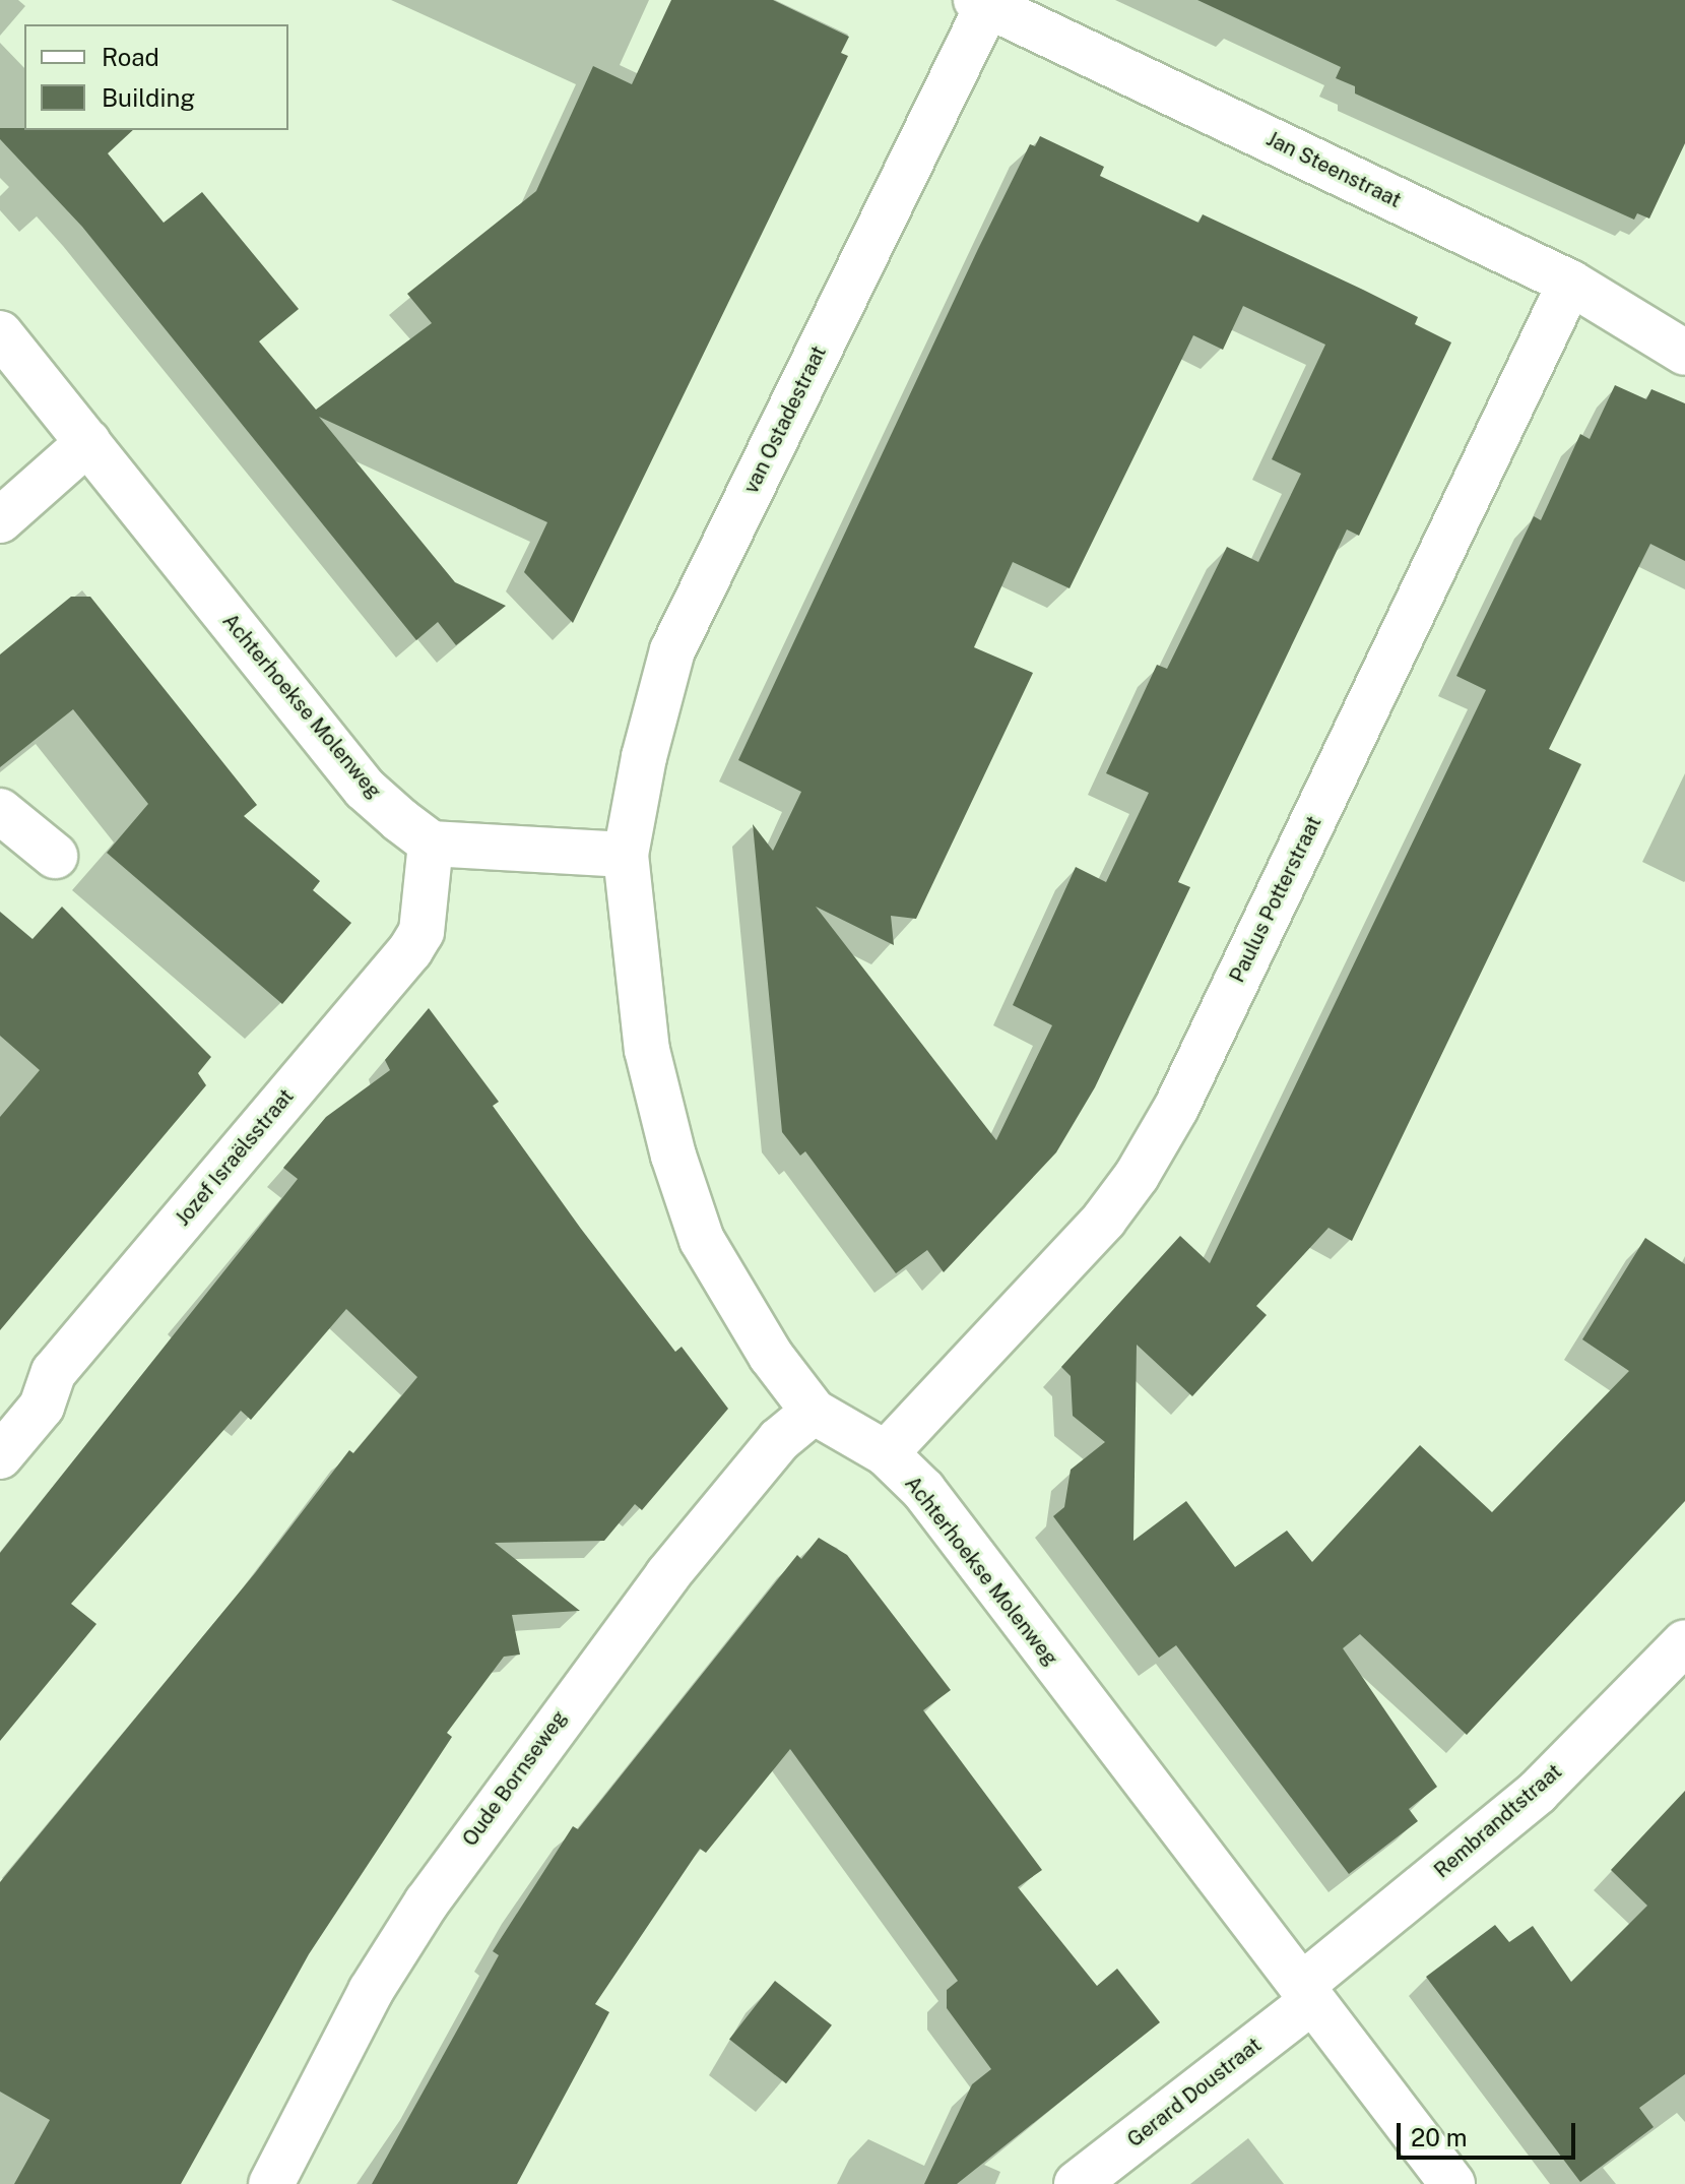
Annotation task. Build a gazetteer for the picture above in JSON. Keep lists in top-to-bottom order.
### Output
{
  "streets": {
    "street": [
      "Jan Steenstraat",
      "van Ostadestraat",
      "Achterhoekse Molenweg",
      "Paulus Potterstraat",
      "Jozef Israëlsstraat",
      "Oude Bornseweg",
      "Rembrandtstraat",
      "Gerard Doustraat"
    ]
  },
  "crossings": [
    ["Jan Steenstraat", "van Ostadestraat"],
    ["Jan Steenstraat", "Paulus Potterstraat"],
    ["van Ostadestraat", "Achterhoekse Molenweg"],
    ["Achterhoekse Molenweg", "Paulus Potterstraat"],
    ["Achterhoekse Molenweg", "Jozef Israëlsstraat"],
    ["Achterhoekse Molenweg", "Oude Bornseweg"],
    ["Achterhoekse Molenweg", "Rembrandtstraat"],
    ["Achterhoekse Molenweg", "Gerard Doustraat"],
    ["Rembrandtstraat", "Gerard Doustraat"]
  ],
  "legend": ["Road", "Building"],
  "scale_bar": "20 m"
}
